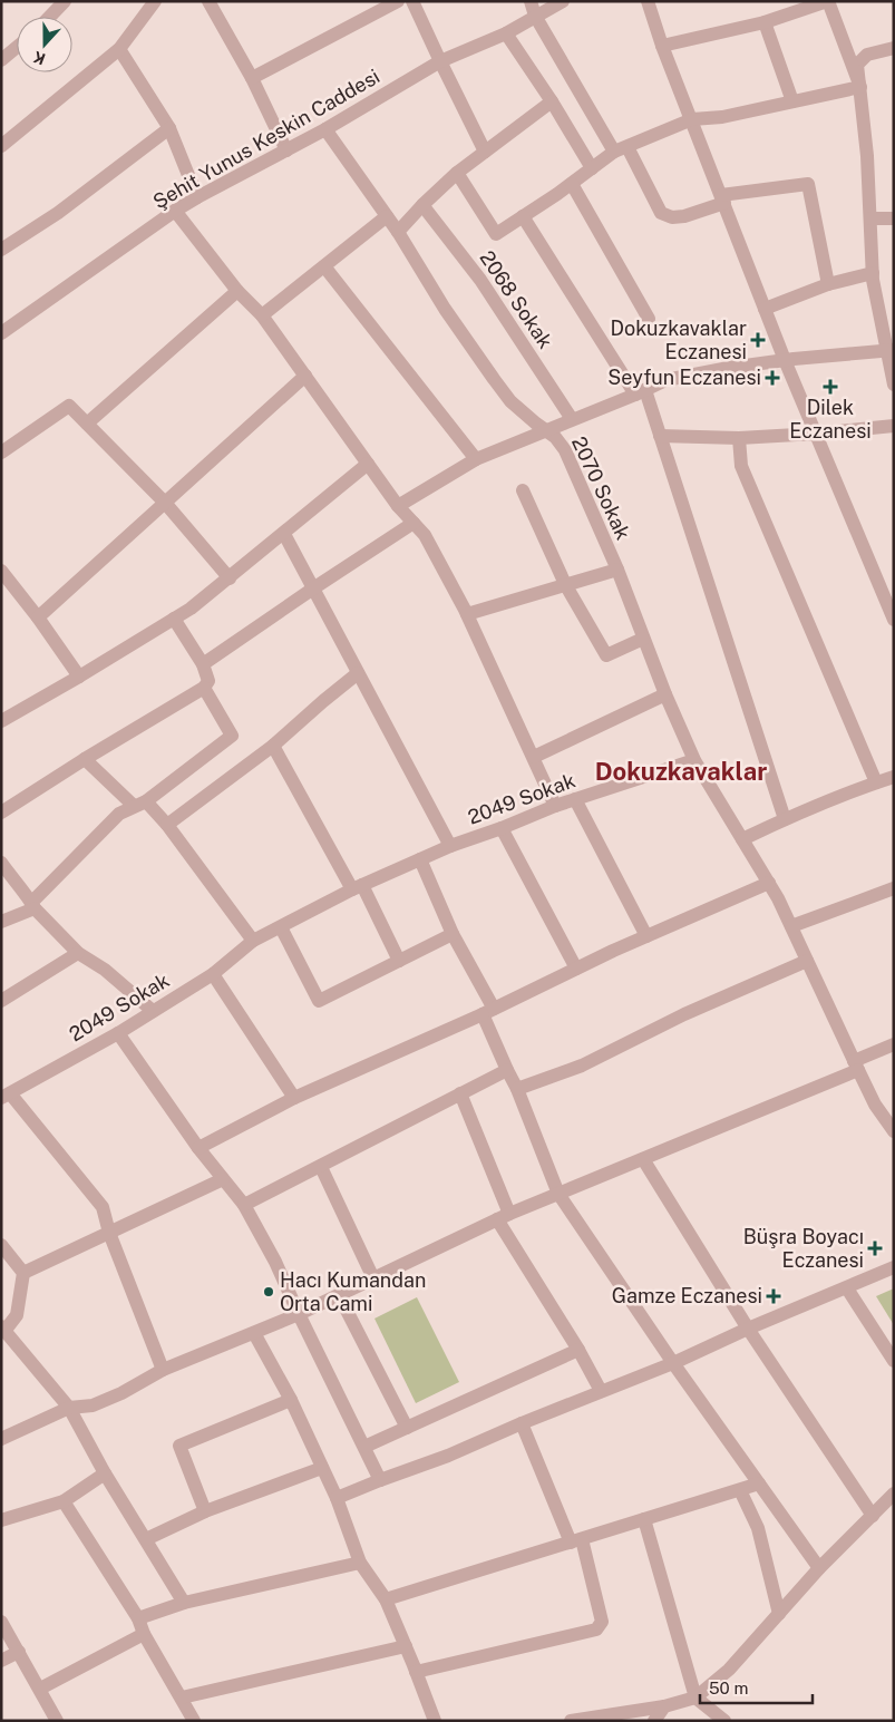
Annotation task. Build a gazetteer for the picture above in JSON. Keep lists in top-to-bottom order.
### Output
{
  "streets": {
    "street": [
      "Şehit Yunus Keskin Caddesi",
      "2068 Sokak",
      "2070 Sokak",
      "2049 Sokak"
    ]
  },
  "crossings": [
    ["Şehit Yunus Keskin Caddesi", "2070 Sokak"],
    ["2070 Sokak", "2049 Sokak"]
  ],
  "districts": ["Dokuzkavaklar"],
  "places": {
    "health": [
      "Dokuzkavaklar Eczanesi",
      "Seyfun Eczanesi",
      "Dilek Eczanesi",
      "Büşra Boyacı Eczanesi",
      "Gamze Eczanesi"
    ],
    "other": ["Hacı Kumandan Orta Cami"]
  },
  "scale_bar": "50 m",
  "north": "bottom"
}
